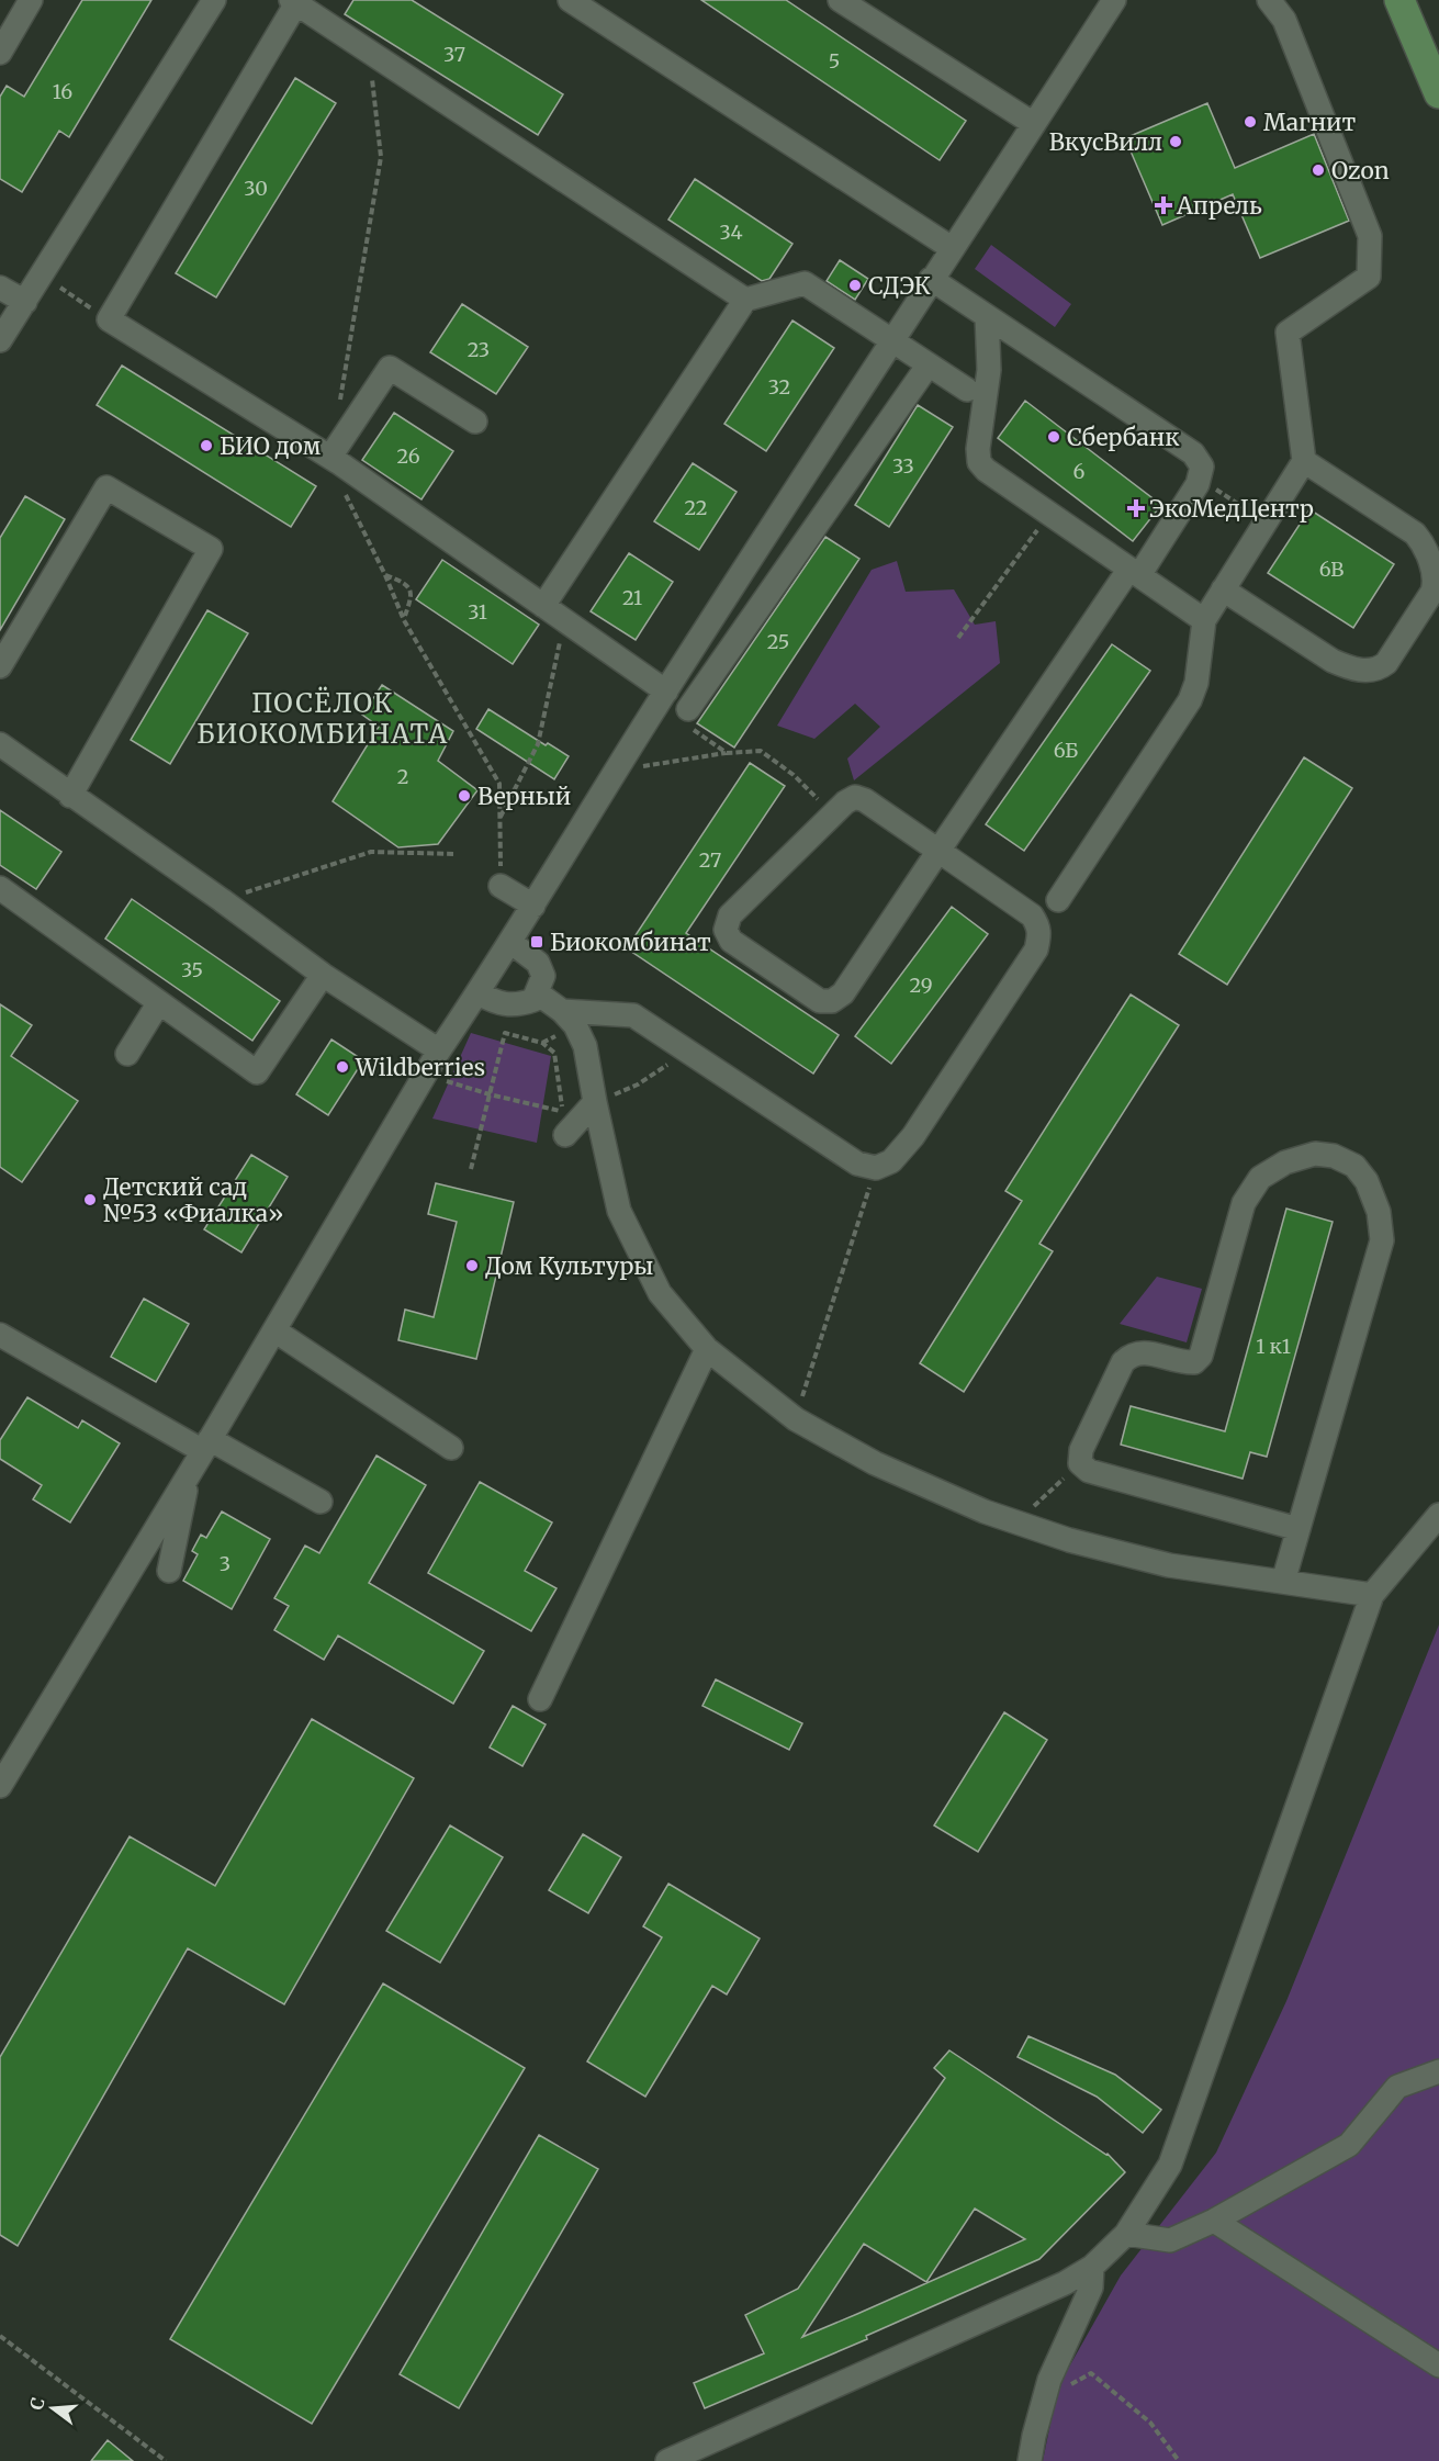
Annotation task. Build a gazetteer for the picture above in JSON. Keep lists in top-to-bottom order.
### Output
{
  "districts": ["ПОСЁЛОК БИОКОМБИНАТА"],
  "places": {
    "other": [
      "Магнит",
      "ВкусВилл",
      "Ozon",
      "СДЭК",
      "Сбербанк",
      "БИО дом",
      "Верный",
      "Wildberries",
      "Детский сад №53 «Фиалка»",
      "Дом Культуры"
    ],
    "health": ["Апрель", "ЭкоМедЦентр"],
    "transit": ["Биокомбинат"]
  },
  "house_numbers": [
    "37",
    "5",
    "16",
    "30",
    "34",
    "23",
    "32",
    "26",
    "33",
    "6",
    "22",
    "6В",
    "21",
    "31",
    "25",
    "6Б",
    "2",
    "27",
    "35",
    "29",
    "1 к1",
    "3"
  ],
  "north": "left"
}
